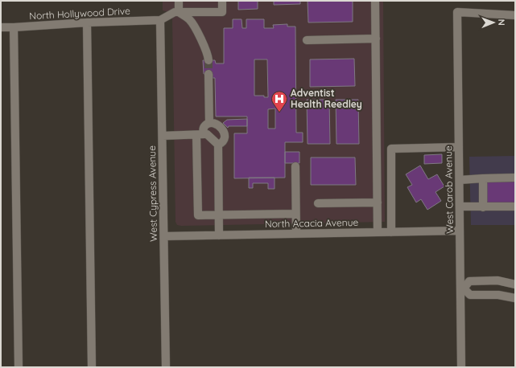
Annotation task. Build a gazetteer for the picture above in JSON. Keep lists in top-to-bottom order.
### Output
{
  "streets": {
    "street": [
      "North Hollywood Drive",
      "West Carob Avenue",
      "West Cypress Avenue",
      "North Acacia Avenue"
    ]
  },
  "crossings": [
    ["North Hollywood Drive", "West Cypress Avenue"],
    ["West Carob Avenue", "North Acacia Avenue"],
    ["West Cypress Avenue", "North Acacia Avenue"]
  ],
  "places": {
    "hospital": ["Adventist Health Reedley"]
  },
  "north": "right"
}
